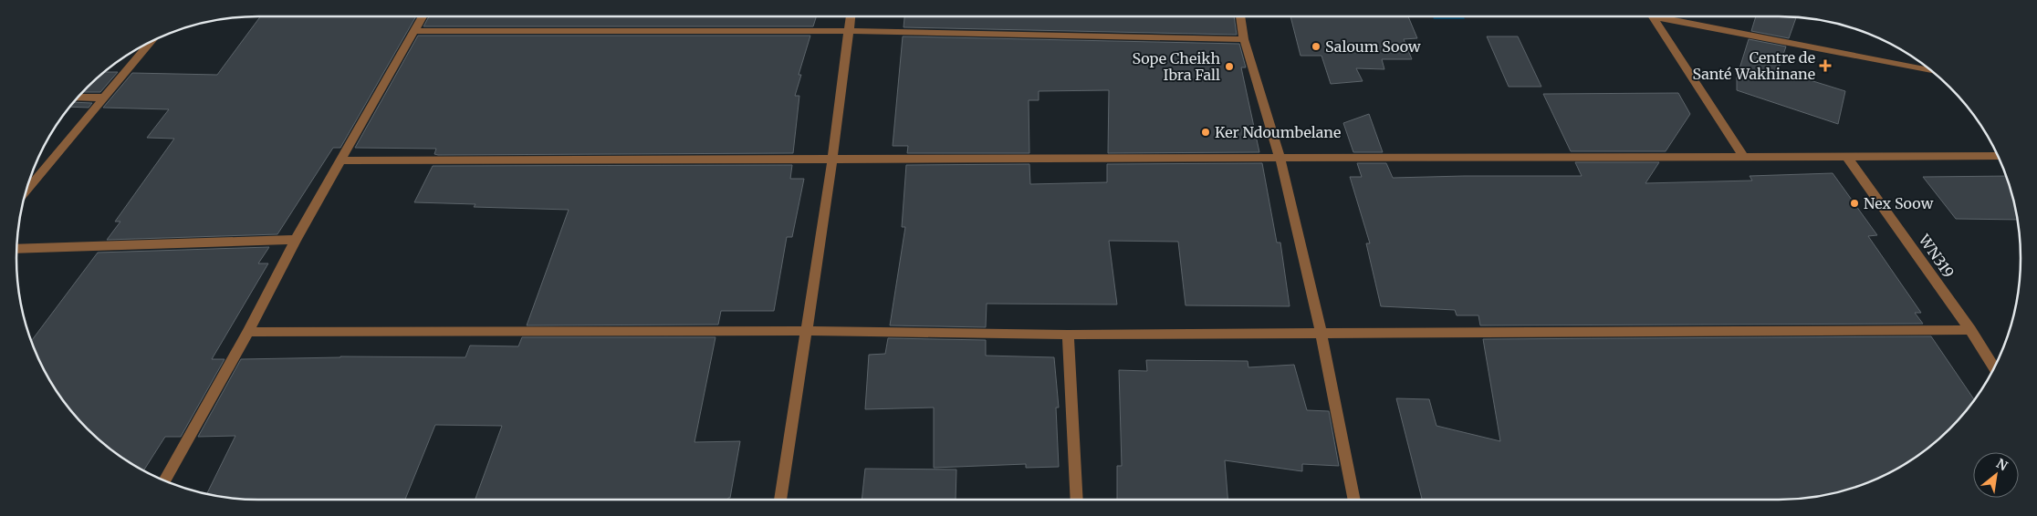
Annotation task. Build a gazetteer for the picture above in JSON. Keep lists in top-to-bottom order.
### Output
{
  "streets": {
    "street": ["WN319"]
  },
  "places": {
    "other": [
      "Saloum Soow",
      "Sope Cheikh Ibra Fall",
      "Ker Ndoumbelane",
      "Nex Soow"
    ],
    "health": ["Centre de Santé Wakhinane"]
  },
  "north": "top right"
}
